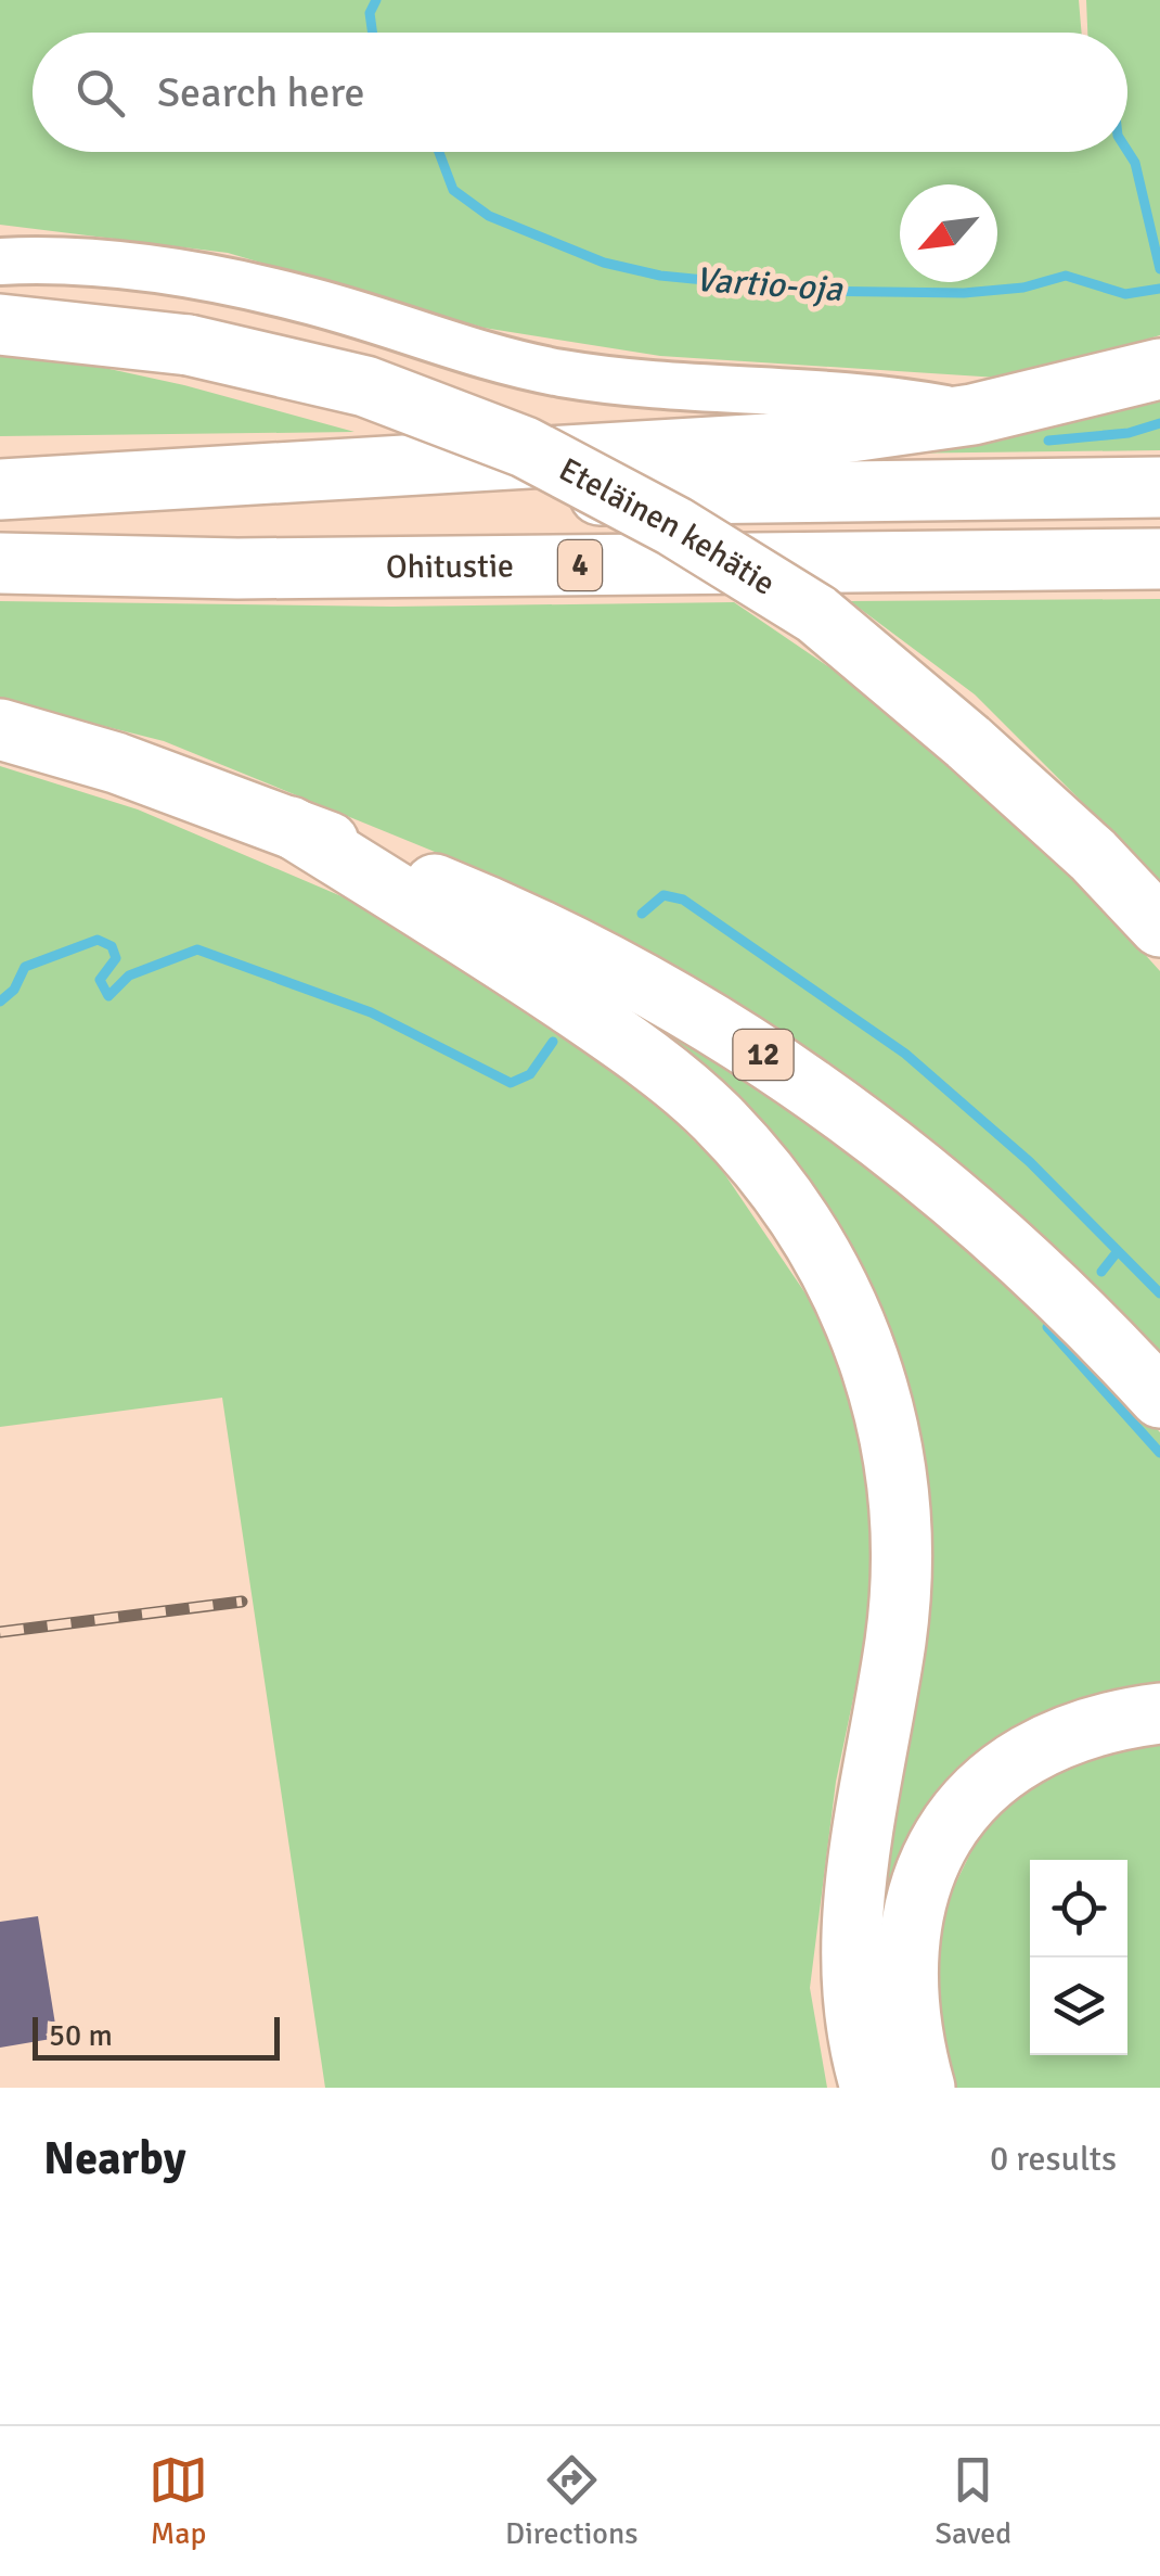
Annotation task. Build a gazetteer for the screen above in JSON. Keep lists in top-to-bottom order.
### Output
{
  "streets": {
    "highway": [
      "Eteläinen kehätie",
      "4",
      "Ohitustie",
      "12"
    ]
  },
  "water": ["Vartio-oja"],
  "scale_bar": "50 m",
  "north": "bottom left",
  "page": {
    "search": "Search here",
    "scale": "50 m",
    "heading": ["Nearby", "0 results"],
    "nav": ["Map", "Directions", "Saved"]
  }
}
